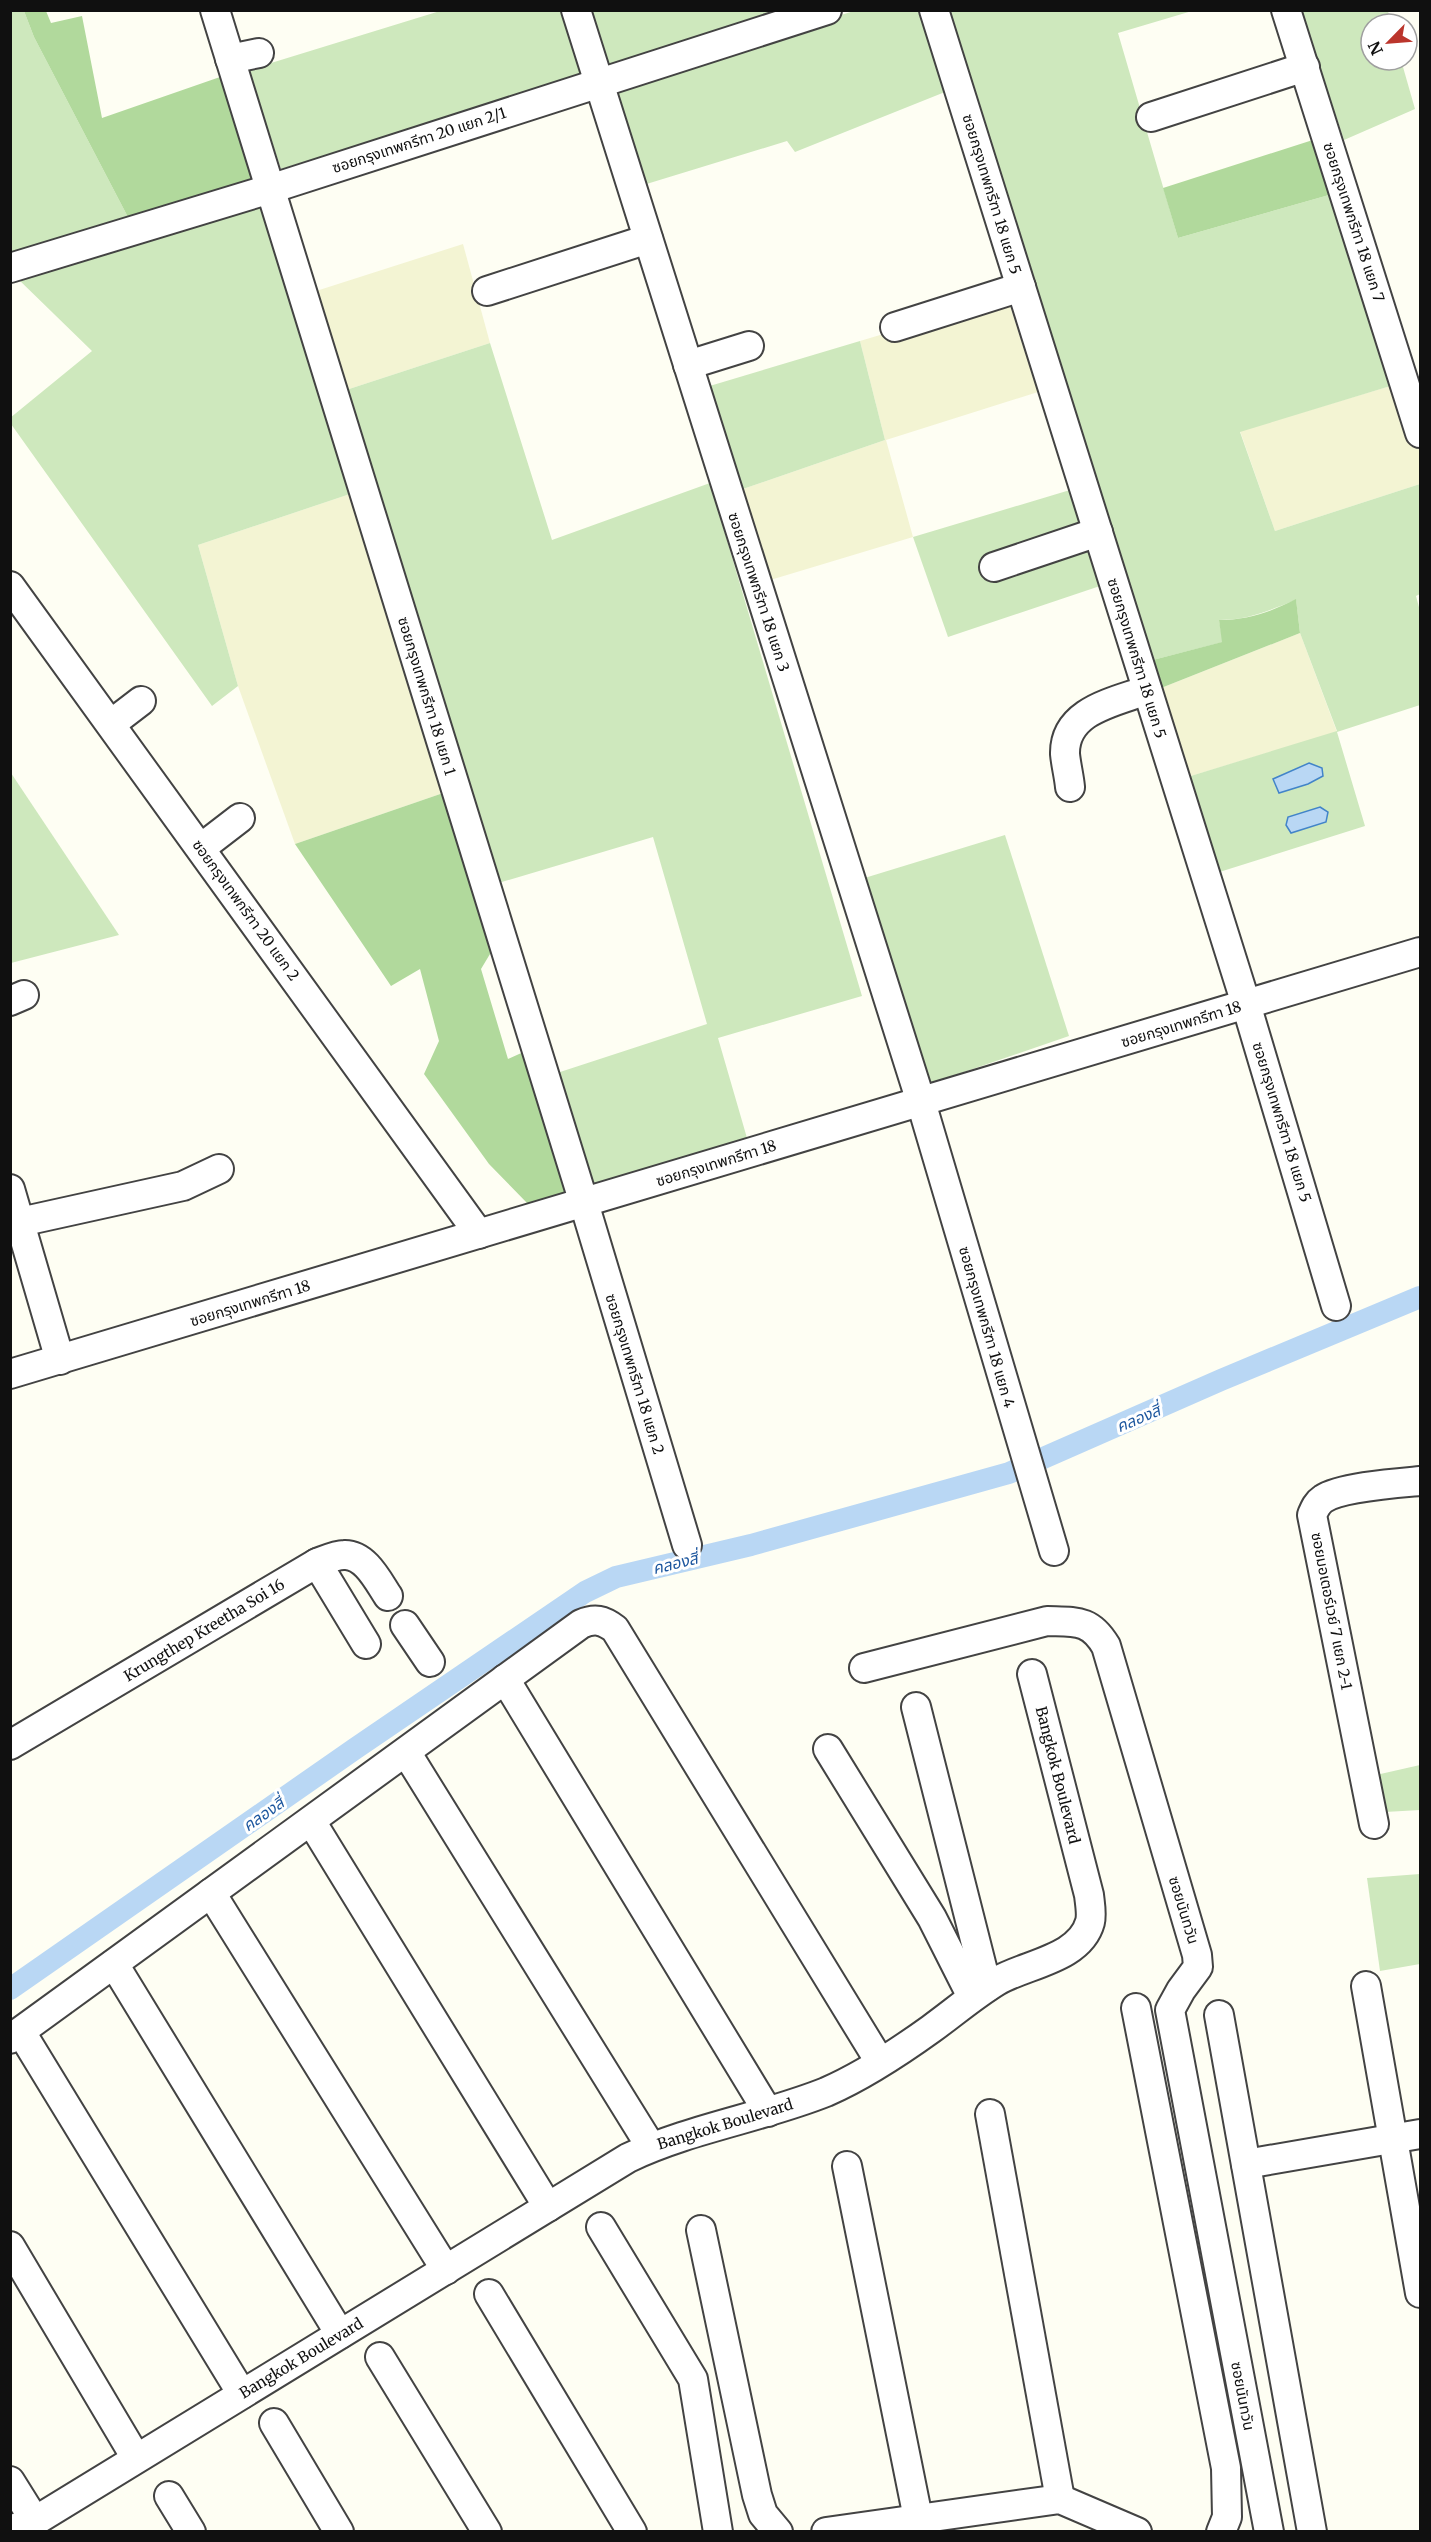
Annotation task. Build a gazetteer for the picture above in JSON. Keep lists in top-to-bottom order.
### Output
{
  "streets": {
    "street": [
      "ซอยกรุงเทพกรีฑา 20 แยก 2/1",
      "ซอยกรุงเทพกรีฑา 18 แยก 5",
      "ซอยกรุงเทพกรีฑา 18 แยก 7",
      "ซอยกรุงเทพกรีฑา 18 แยก 3",
      "ซอยกรุงเทพกรีฑา 18 แยก 1",
      "ซอยกรุงเทพกรีฑา 20 แยก 2",
      "ซอยกรุงเทพกรีฑา 18",
      "ซอยกรุงเทพกรีฑา 18 แยก 4",
      "ซอยกรุงเทพกรีฑา 18 แยก 2",
      "ซอยมอเตอร์เวย์ 7 แยก 2-1",
      "Krungthep Kreetha Soi 16",
      "Bangkok Boulevard",
      "ซอยนันทวัน"
    ]
  },
  "crossings": [
    ["ซอยกรุงเทพกรีฑา 20 แยก 2/1", "ซอยกรุงเทพกรีฑา 18 แยก 3"],
    ["ซอยกรุงเทพกรีฑา 20 แยก 2/1", "ซอยกรุงเทพกรีฑา 18 แยก 1"],
    ["ซอยกรุงเทพกรีฑา 18 แยก 5", "ซอยกรุงเทพกรีฑา 18"],
    ["ซอยกรุงเทพกรีฑา 18 แยก 3", "ซอยกรุงเทพกรีฑา 18"],
    ["ซอยกรุงเทพกรีฑา 18 แยก 3", "ซอยกรุงเทพกรีฑา 18 แยก 4"],
    ["ซอยกรุงเทพกรีฑา 18 แยก 1", "ซอยกรุงเทพกรีฑา 18"],
    ["ซอยกรุงเทพกรีฑา 18 แยก 1", "ซอยกรุงเทพกรีฑา 18 แยก 2"],
    ["ซอยกรุงเทพกรีฑา 20 แยก 2", "ซอยกรุงเทพกรีฑา 18"],
    ["ซอยกรุงเทพกรีฑา 18", "ซอยกรุงเทพกรีฑา 18 แยก 4"],
    ["ซอยกรุงเทพกรีฑา 18", "ซอยกรุงเทพกรีฑา 18 แยก 2"]
  ],
  "water": ["คลองสี่"],
  "north": "bottom left"
}
